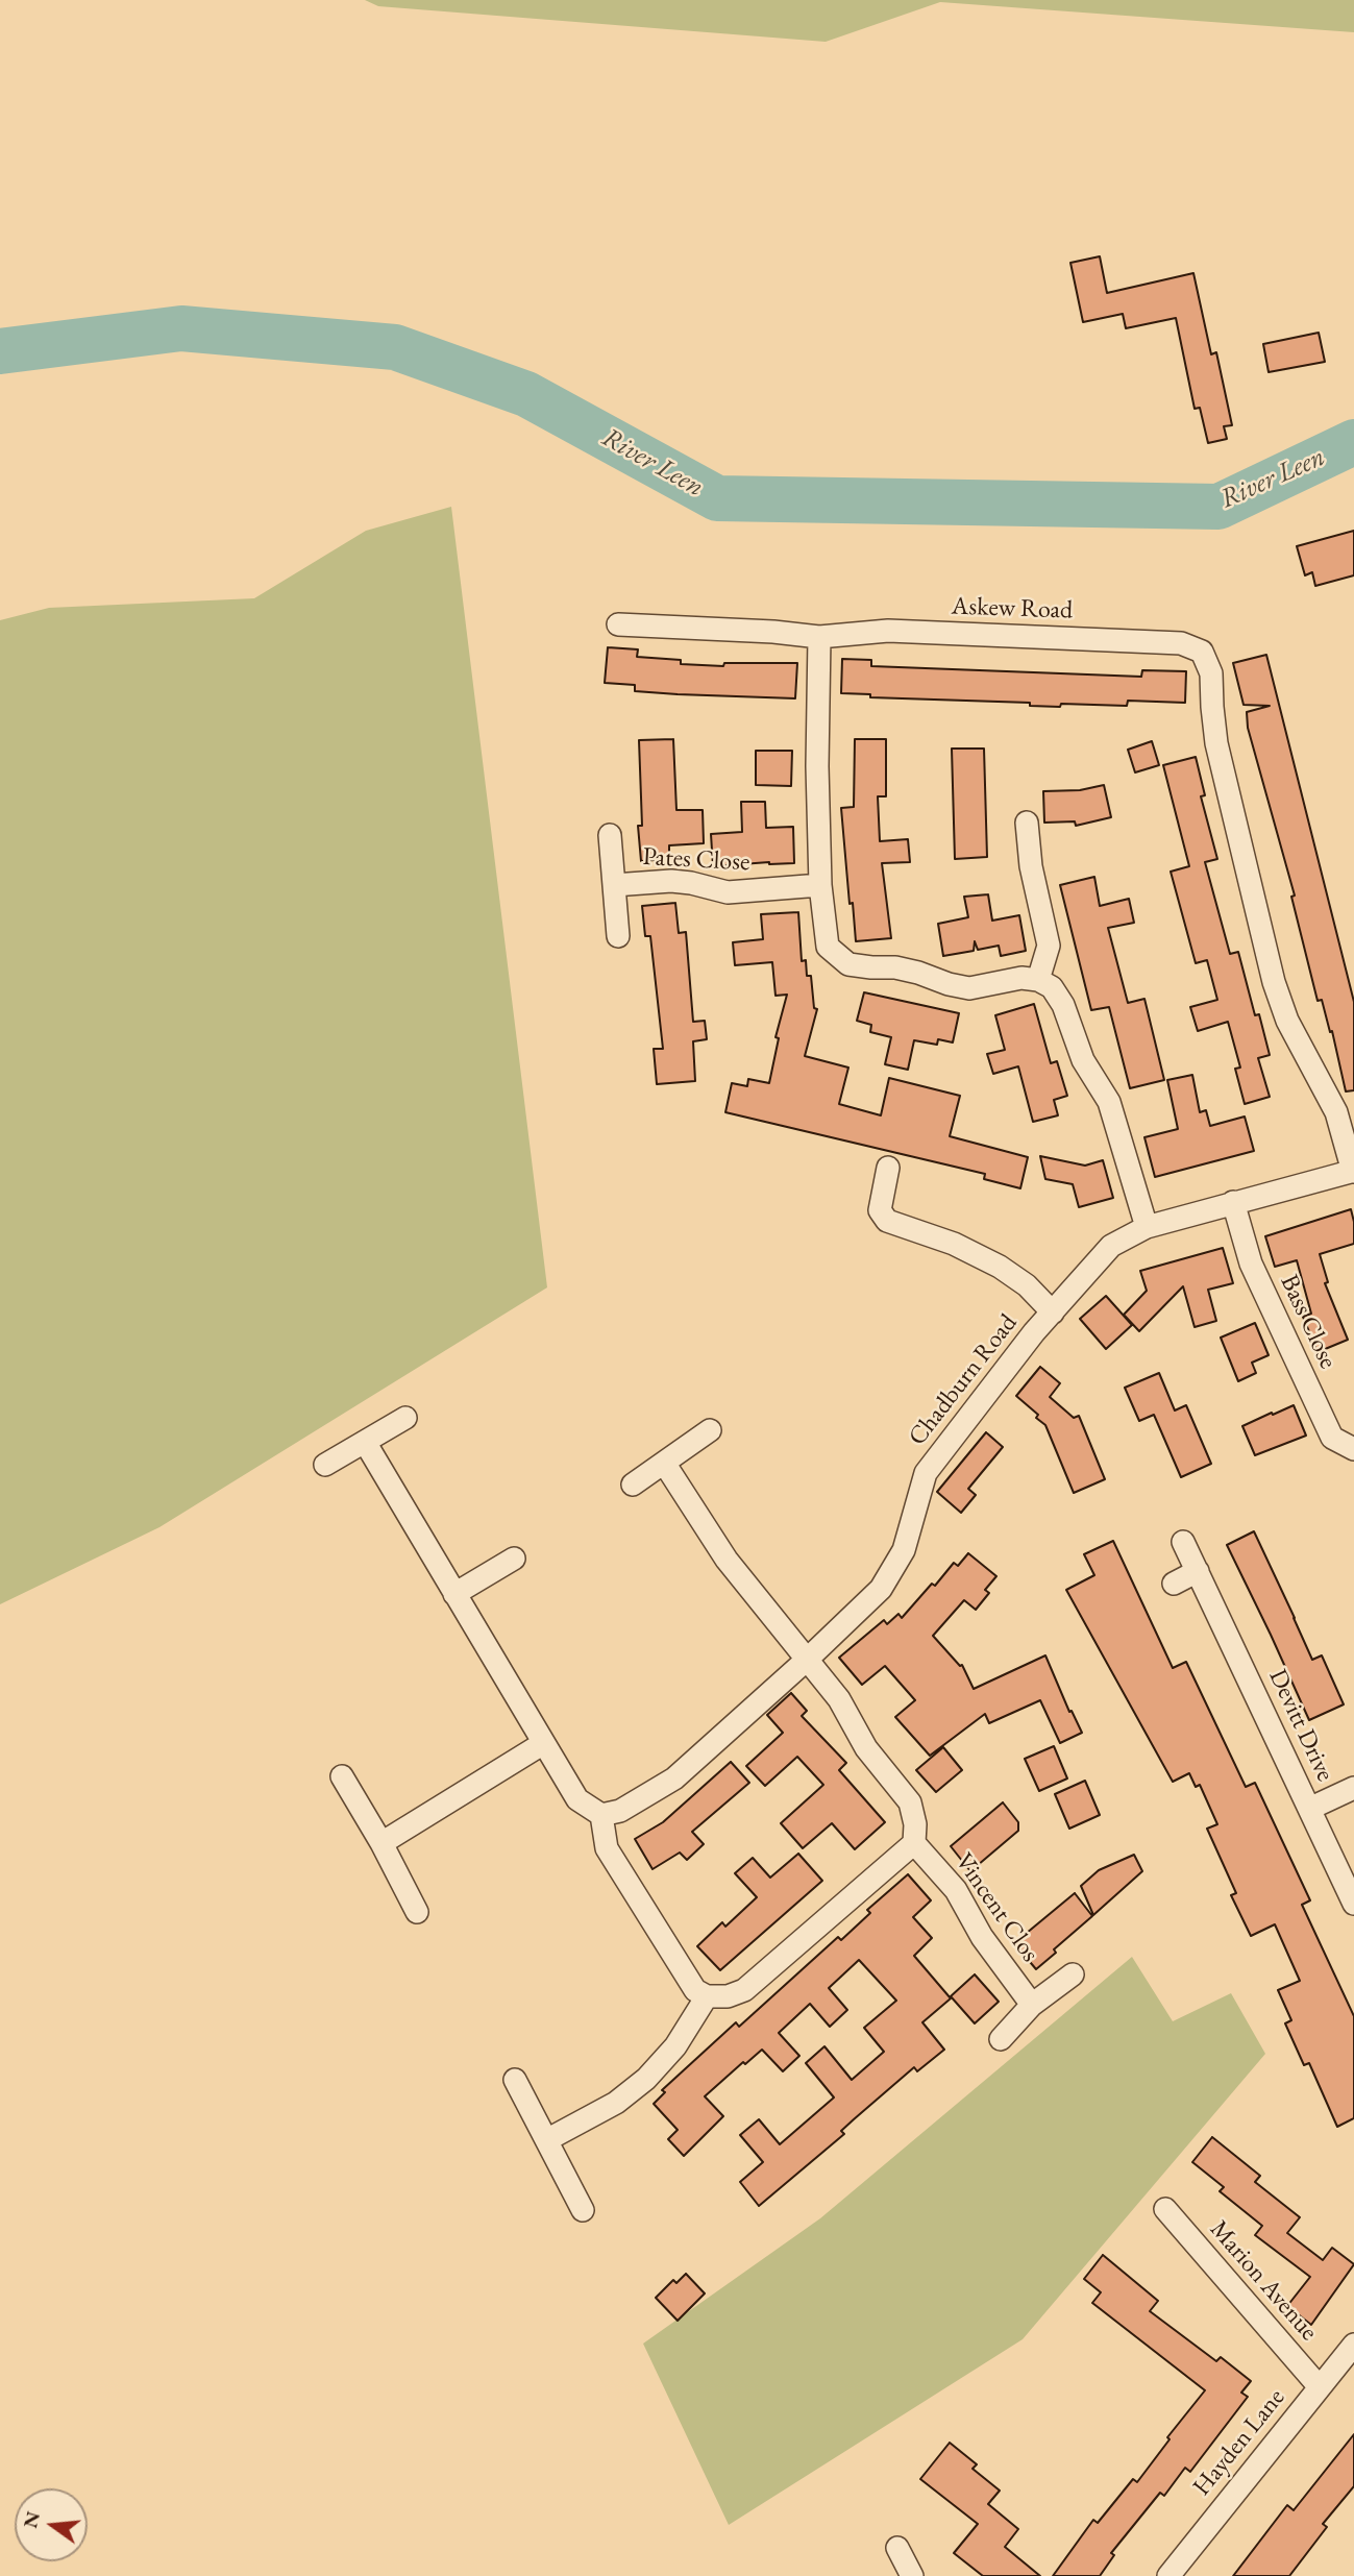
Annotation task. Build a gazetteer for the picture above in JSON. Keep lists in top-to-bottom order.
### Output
{
  "streets": {
    "street": [
      "Askew Road",
      "Pates Close",
      "Bass Close",
      "Chadburn Road",
      "Devitt Drive",
      "Vincent Clos",
      "Marion Avenue",
      "Hayden Lane"
    ]
  },
  "crossings": [
    ["Askew Road", "Chadburn Road"],
    ["Bass Close", "Chadburn Road"],
    ["Marion Avenue", "Hayden Lane"]
  ],
  "water": ["River Leen"],
  "north": "left"
}
